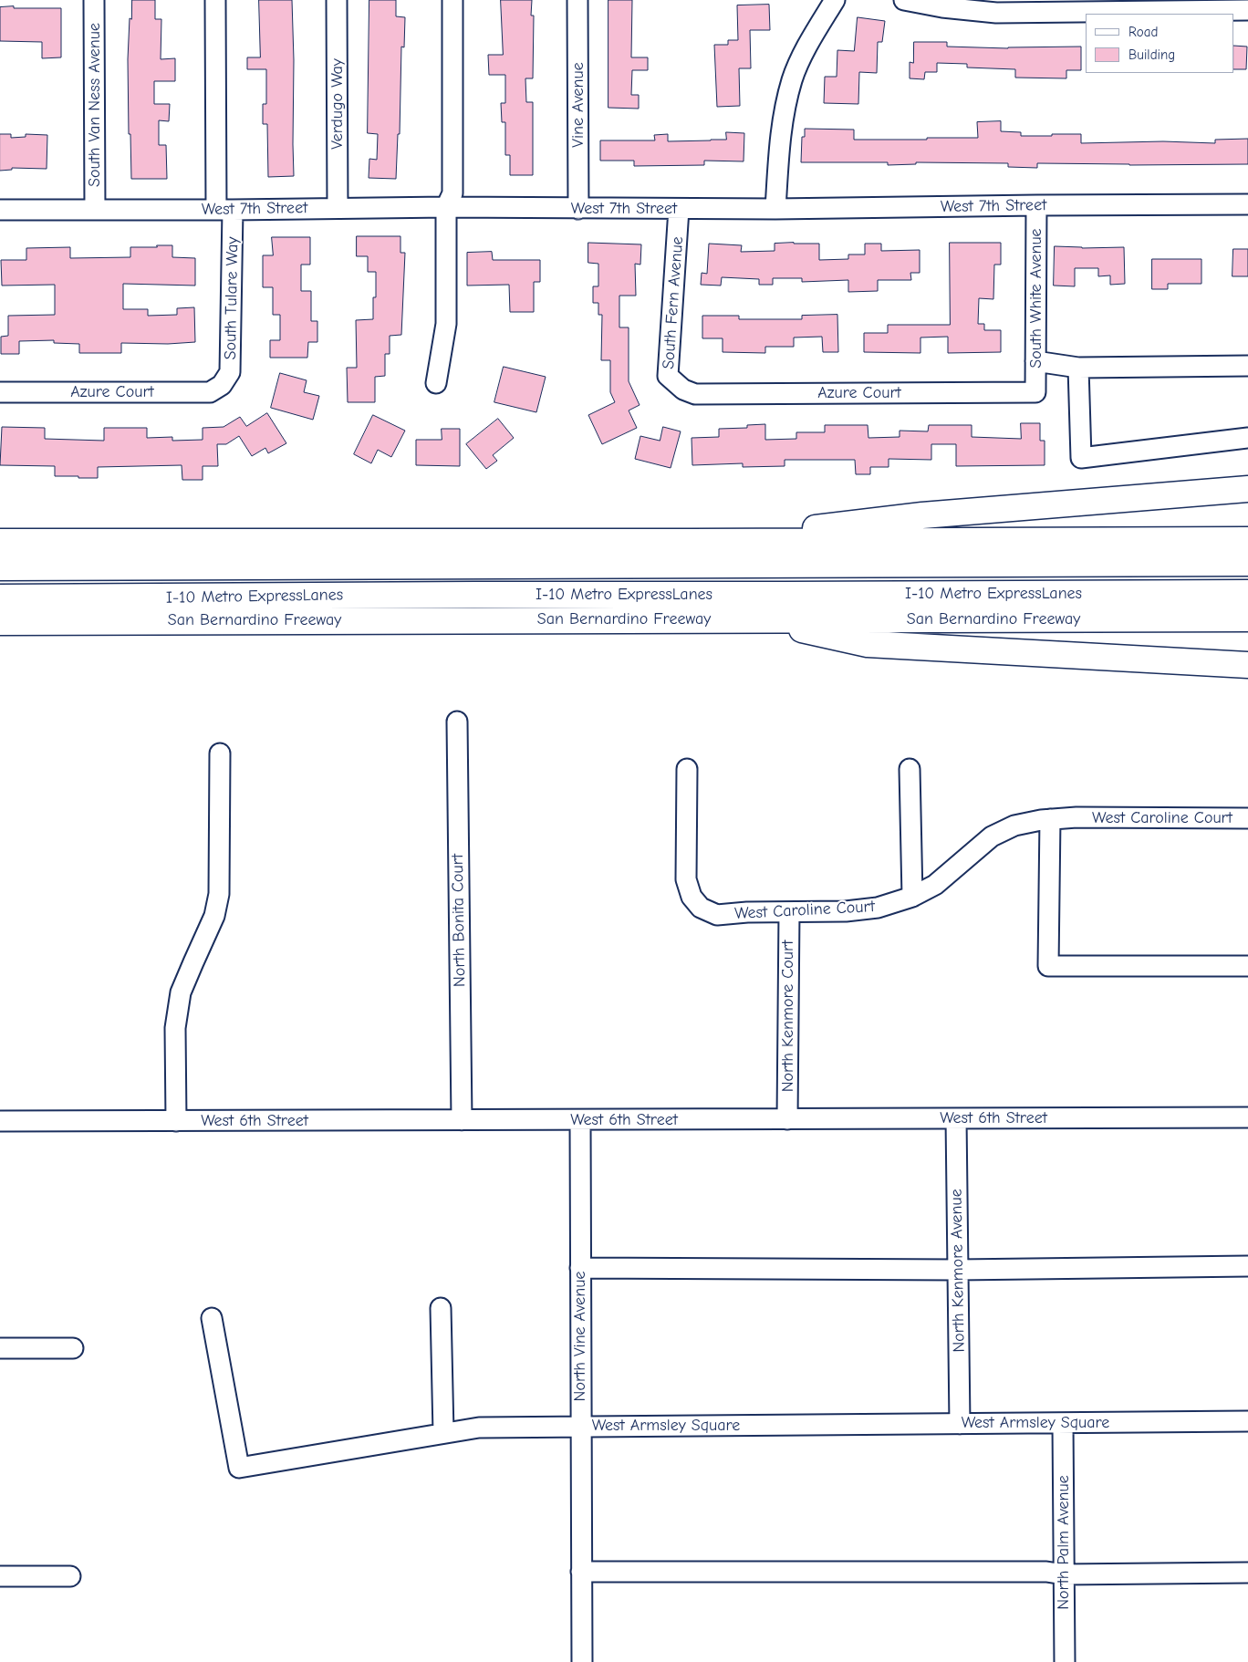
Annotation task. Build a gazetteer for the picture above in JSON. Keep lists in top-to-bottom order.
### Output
{
  "streets": {
    "highway": ["I-10 Metro ExpressLanes", "San Bernardino Freeway"],
    "street": [
      "Verdugo Way",
      "South Van Ness Avenue",
      "Vine Avenue",
      "West 7th Street",
      "South Tulare Way",
      "South White Avenue",
      "South Fern Avenue",
      "Azure Court",
      "West Caroline Court",
      "North Bonita Court",
      "North Kenmore Court",
      "West 6th Street",
      "North Kenmore Avenue",
      "North Vine Avenue",
      "West Armsley Square",
      "North Palm Avenue"
    ]
  },
  "crossings": [
    ["Verdugo Way", "West 7th Street"],
    ["South Van Ness Avenue", "West 7th Street"],
    ["Vine Avenue", "West 7th Street"],
    ["West 7th Street", "South Tulare Way"],
    ["West 7th Street", "South White Avenue"],
    ["West 7th Street", "South Fern Avenue"],
    ["South Tulare Way", "Azure Court"],
    ["South White Avenue", "Azure Court"],
    ["South Fern Avenue", "Azure Court"],
    ["West Caroline Court", "North Kenmore Court"],
    ["North Bonita Court", "West 6th Street"],
    ["North Kenmore Court", "West 6th Street"],
    ["West 6th Street", "North Kenmore Avenue"],
    ["West 6th Street", "North Vine Avenue"],
    ["North Kenmore Avenue", "West Armsley Square"],
    ["North Vine Avenue", "West Armsley Square"],
    ["West Armsley Square", "North Palm Avenue"]
  ],
  "legend": ["Road", "Building"]
}
